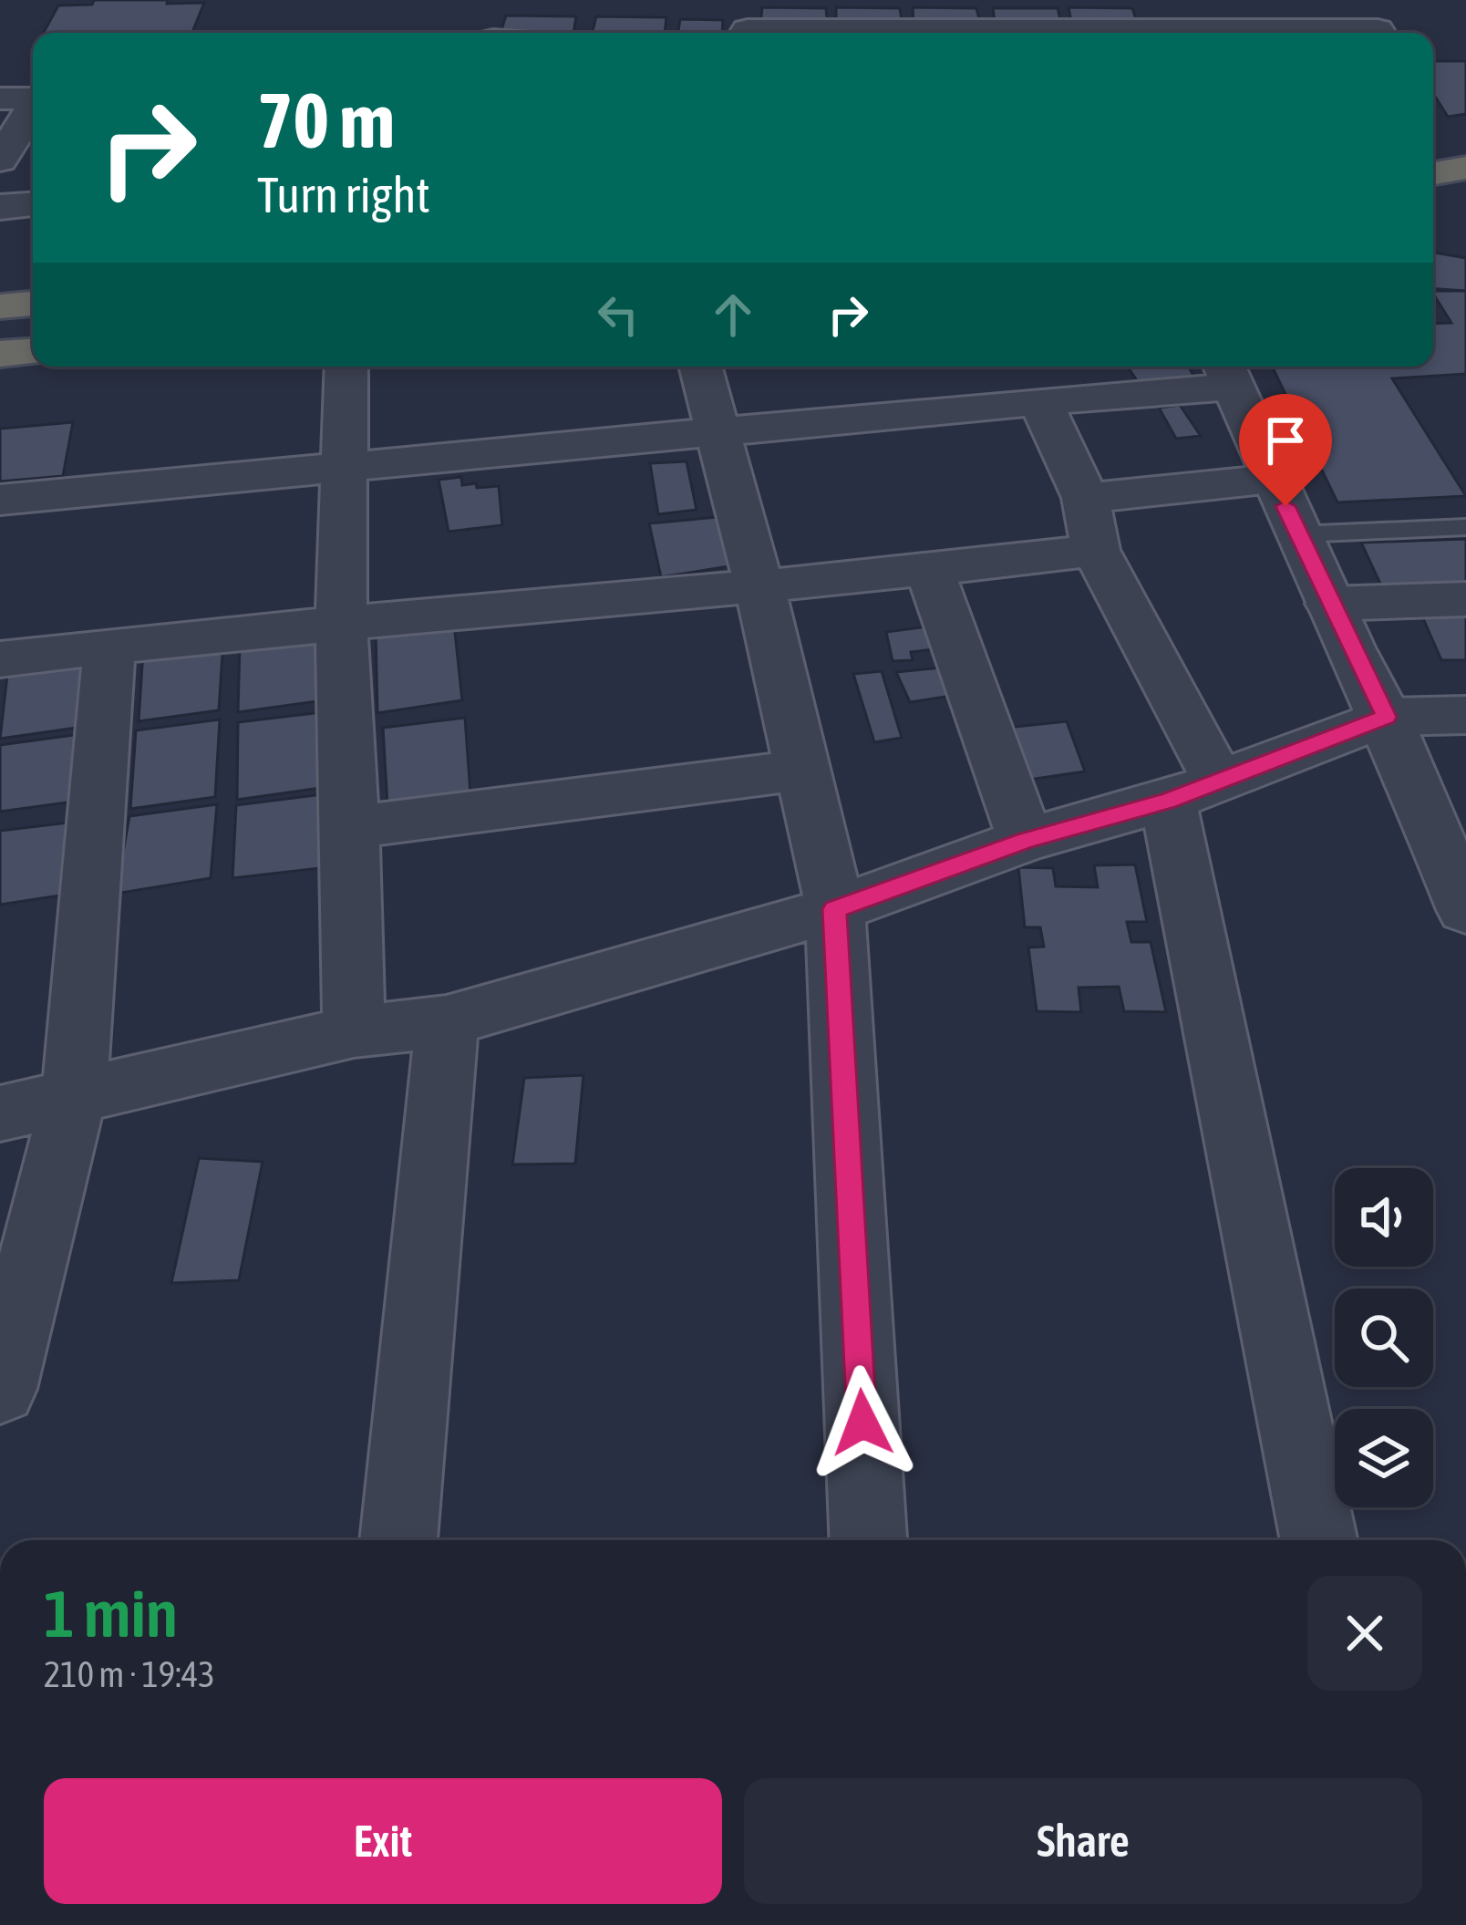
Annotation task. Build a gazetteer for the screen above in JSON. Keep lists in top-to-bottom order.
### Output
{
  "page": {
    "turn": ["70 m", "Turn right"],
    "heading": ["1 min", "210 m · 19:43"],
    "buttons": ["Exit", "Share"]
  }
}
